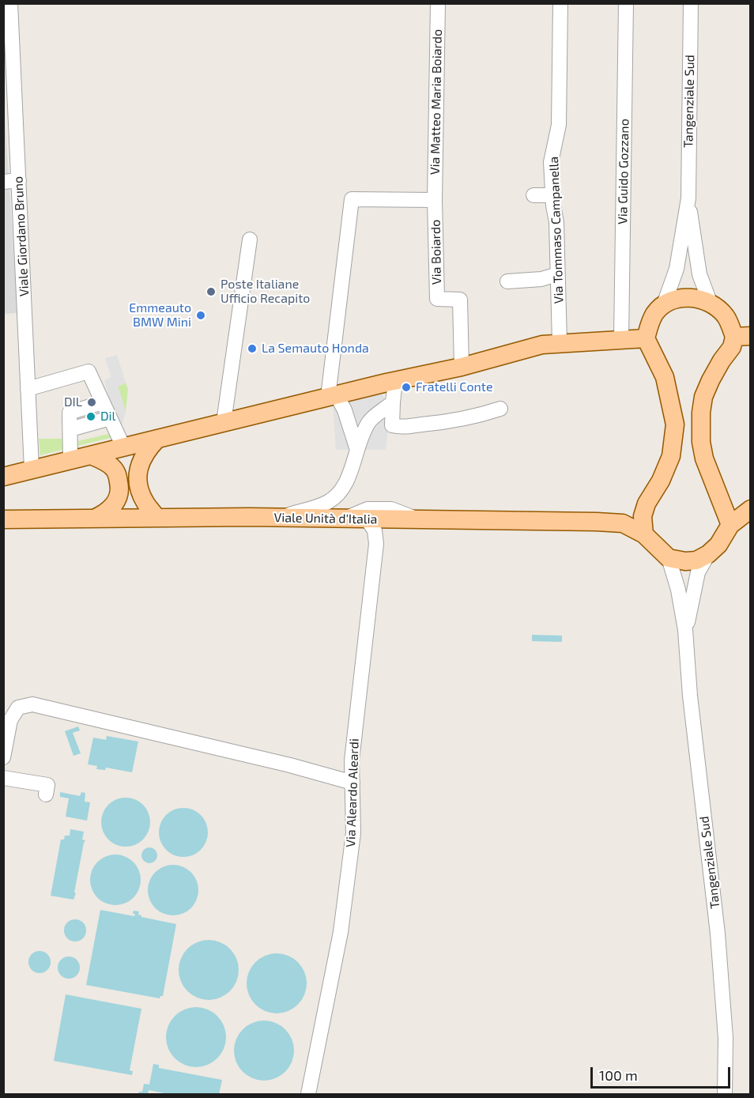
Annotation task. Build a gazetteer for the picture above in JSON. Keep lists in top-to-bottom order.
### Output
{
  "streets": {
    "main road": ["Viale Unità d'Italia"],
    "street": [
      "Tangenziale Sud",
      "Via Matteo Maria Boiardo",
      "Via Guido Gozzano",
      "Via Tommaso Campanella",
      "Viale Giordano Bruno",
      "Via Boiardo",
      "Via Aleardo Aleardi"
    ]
  },
  "crossings": [
    ["Tangenziale Sud", "Viale Unità d'Italia"],
    ["Via Matteo Maria Boiardo", "Via Boiardo"],
    ["Viale Unità d'Italia", "Via Aleardo Aleardi"]
  ],
  "places": [
    "Poste Italiane Ufficio Recapito",
    "Emmeauto BMW Mini",
    "La Semauto Honda",
    "Fratelli Conte",
    "DIL",
    "Dil"
  ],
  "scale_bar": "100 m"
}
